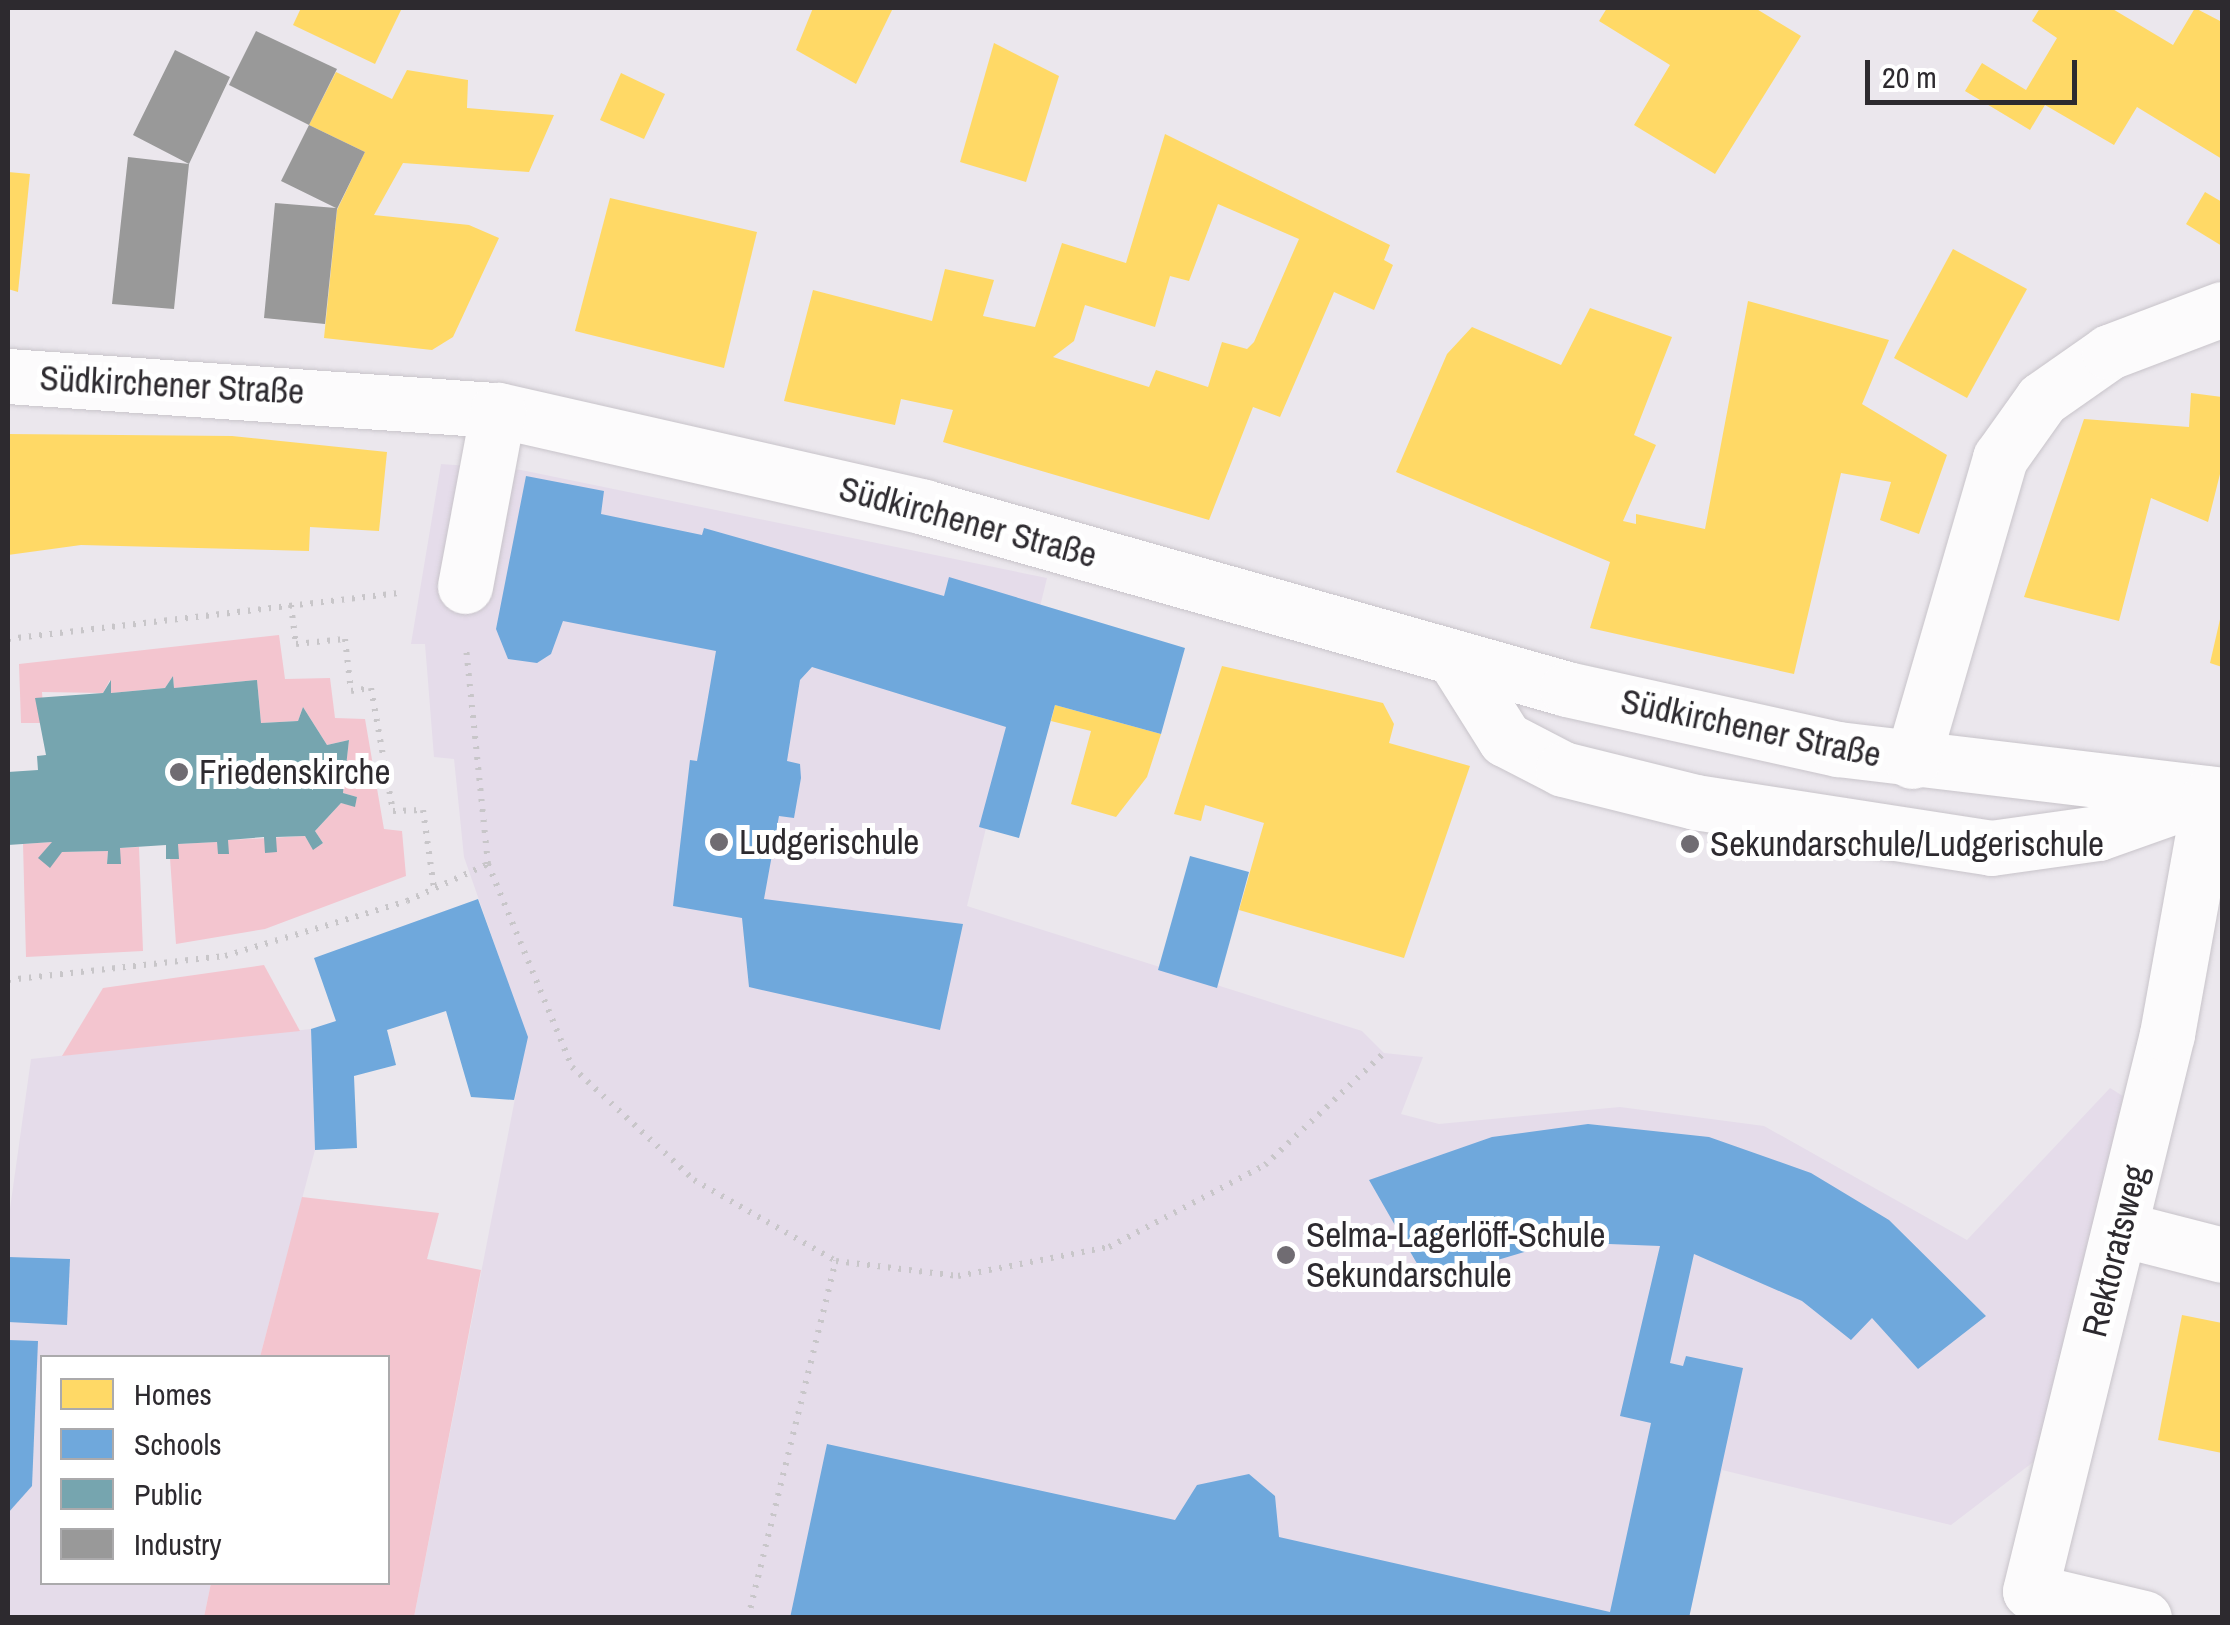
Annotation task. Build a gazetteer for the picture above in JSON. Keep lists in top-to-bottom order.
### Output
{
  "streets": {
    "street": ["Südkirchener Straße", "Rektoratsweg"]
  },
  "crossings": [
    ["Südkirchener Straße", "Rektoratsweg"]
  ],
  "places": [
    "Friedenskirche",
    "Ludgerischule",
    "Sekundarschule/Ludgerischule",
    "Selma-Lagerlöff-Schule Sekundarschule"
  ],
  "legend": [
    "Homes",
    "Schools",
    "Public",
    "Industry"
  ],
  "scale_bar": "20 m"
}
